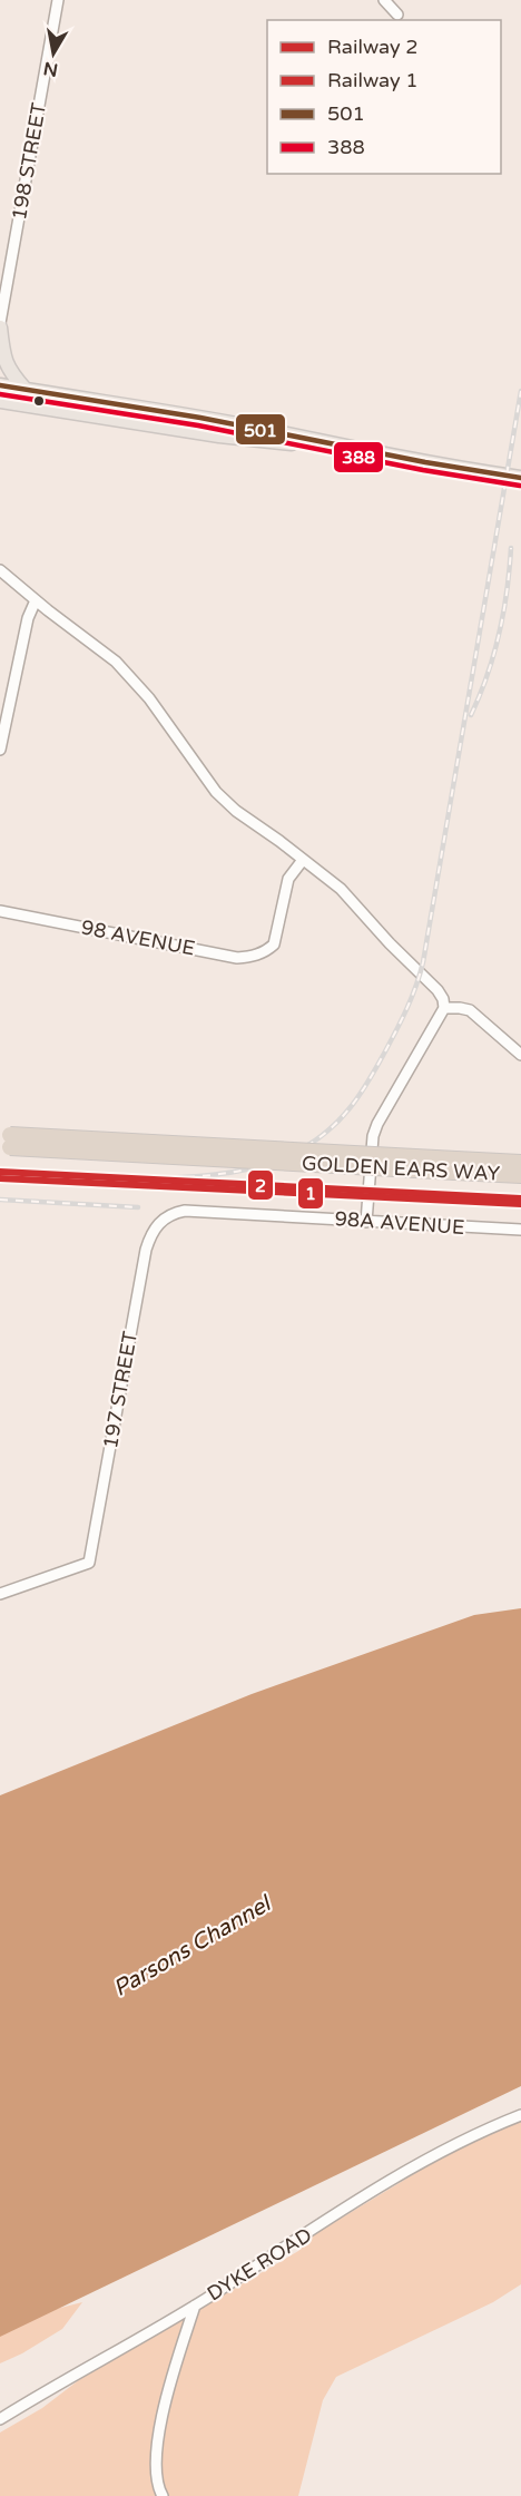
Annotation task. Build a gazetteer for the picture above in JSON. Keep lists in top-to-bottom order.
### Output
{
  "streets": {
    "highway": ["GOLDEN EARS WAY"],
    "street": [
      "198 STREET",
      "98 AVENUE",
      "98A AVENUE",
      "197 STREET",
      "DYKE ROAD"
    ]
  },
  "crossings": [
    ["98A AVENUE", "197 STREET"]
  ],
  "water": ["Parsons Channel"],
  "lines": [
    "transit line 501",
    "transit line 388",
    "rail line 2",
    "rail line 1"
  ],
  "legend": [
    "Railway 2",
    "Railway 1",
    "501",
    "388"
  ],
  "north": "bottom"
}
